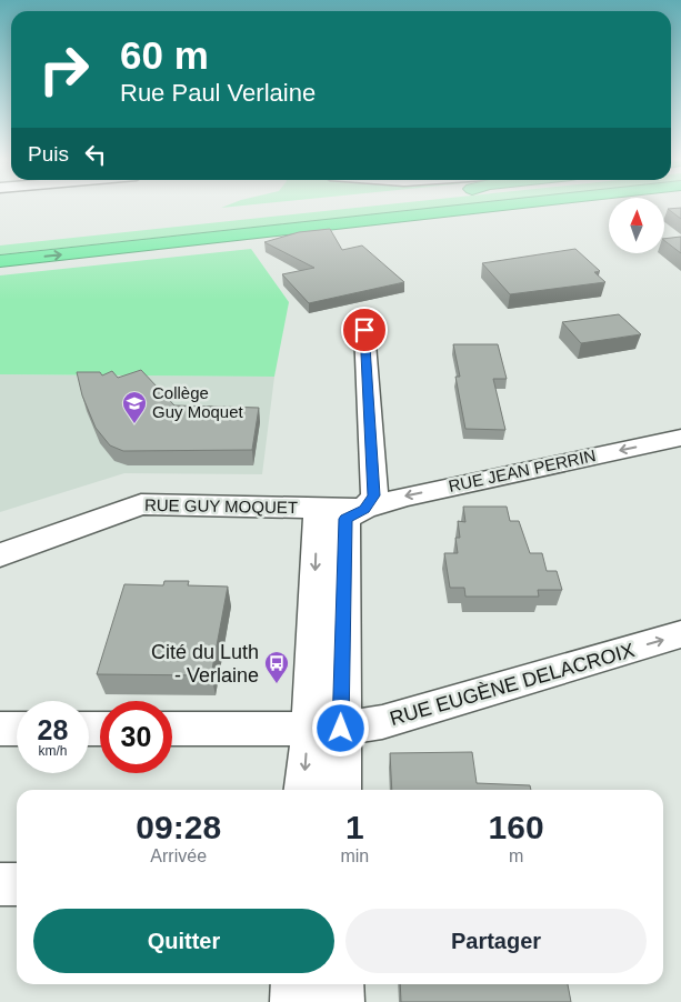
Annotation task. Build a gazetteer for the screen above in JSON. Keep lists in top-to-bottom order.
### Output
{
  "streets": {
    "street": ["RUE JEAN PERRIN", "RUE GUY MOQUET", "RUE EUGÈNE DELACROIX"]
  },
  "crossings": [
    ["RUE JEAN PERRIN", "RUE GUY MOQUET"]
  ],
  "one_way": ["RUE JEAN PERRIN", "RUE EUGÈNE DELACROIX"],
  "places": {
    "school or university": ["Collège Guy Moquet"],
    "bus stop": ["Cité du Luth - Verlaine"]
  },
  "north": "top",
  "page": {
    "turn": ["60 m", "Rue Paul Verlaine"],
    "then": "Puis",
    "speed": "28 km/h",
    "limit": "30",
    "eta": [
      "09:28",
      "Arrivée",
      "1",
      "min",
      "160",
      "m"
    ],
    "buttons": ["Quitter", "Partager"]
  }
}
